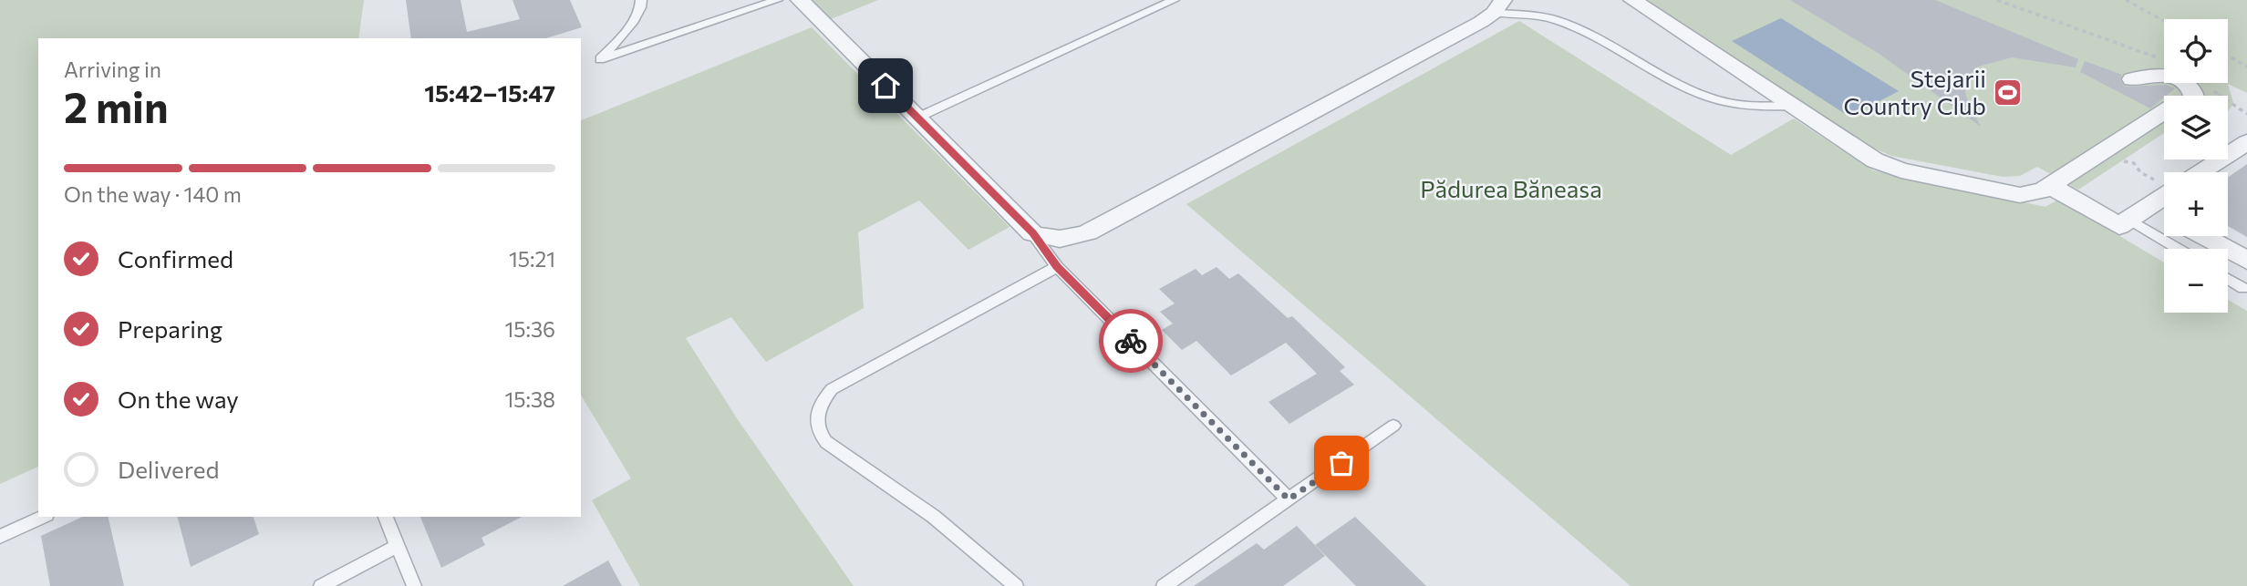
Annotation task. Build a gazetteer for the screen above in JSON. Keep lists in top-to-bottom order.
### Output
{
  "parks": ["Pădurea Băneasa"],
  "places": {
    "sports": ["Stejarii Country Club"]
  },
  "page": {
    "map_buttons": ["+", "−"],
    "heading": ["2 min", "Arriving in", "15:42–15:47"],
    "bar": "On the way · 140 m",
    "list": [
      ["Confirmed", "15:21"],
      ["Preparing", "15:36"],
      ["On the way", "15:38"],
      "Delivered"
    ]
  }
}
